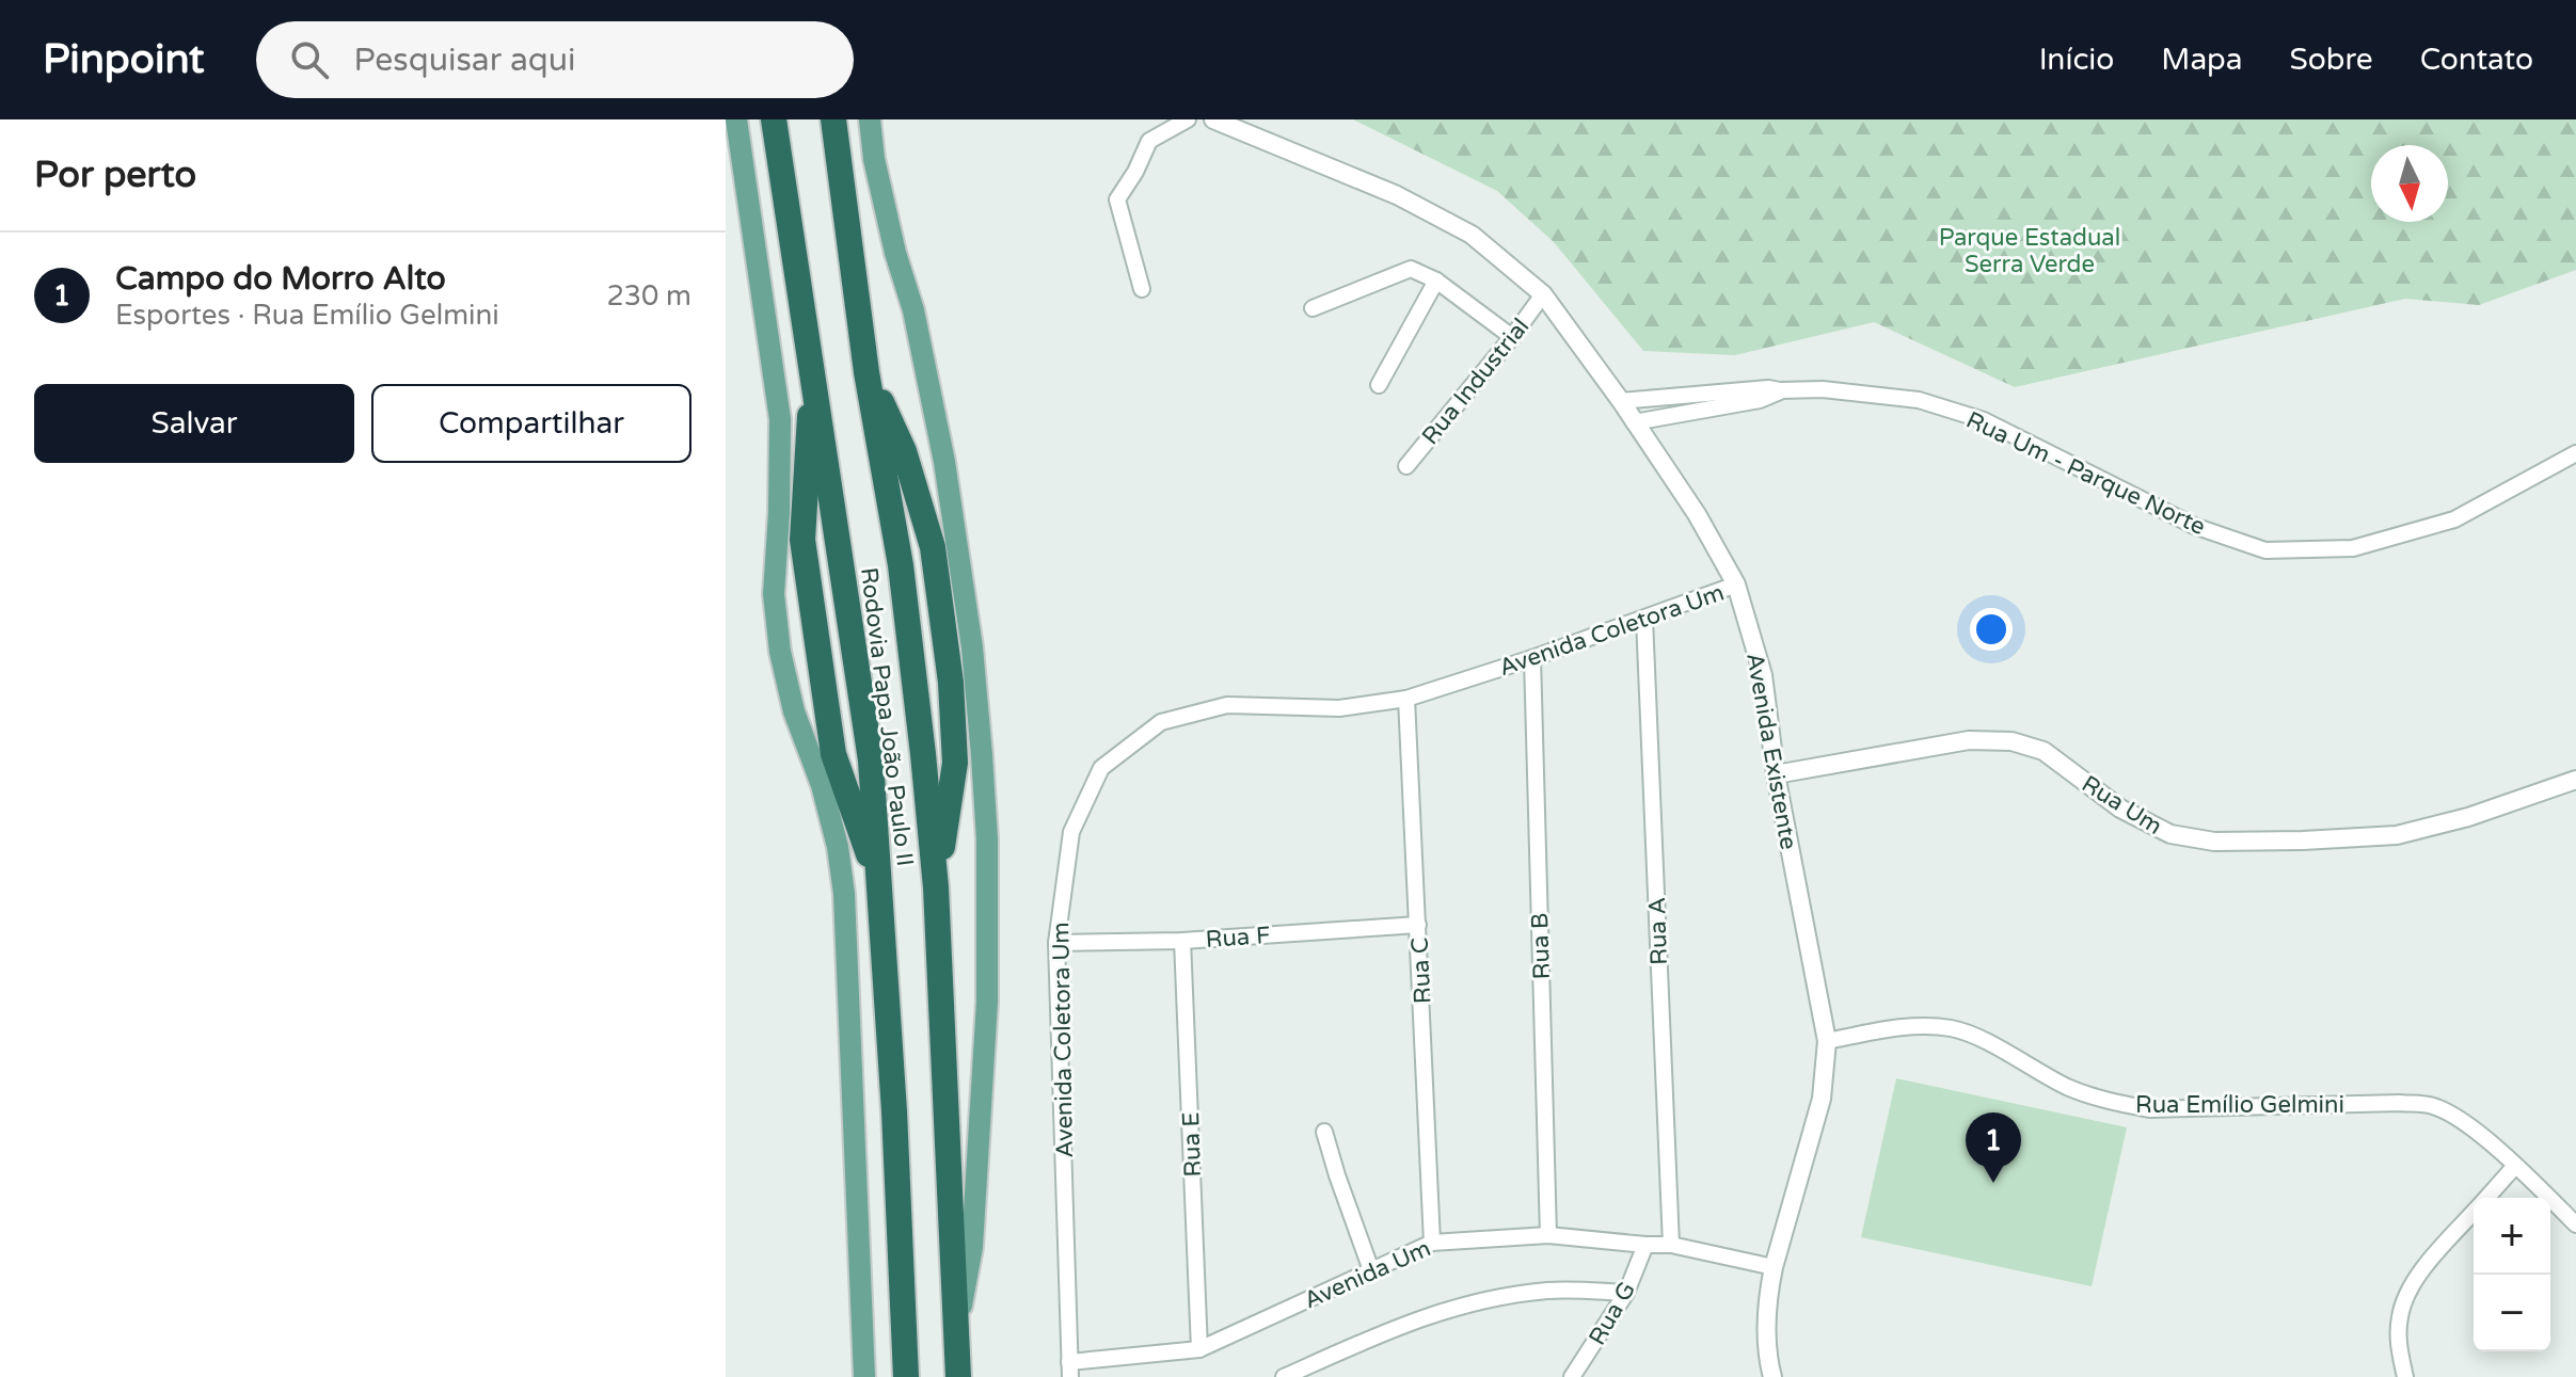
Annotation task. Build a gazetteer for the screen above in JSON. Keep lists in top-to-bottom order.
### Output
{
  "streets": {
    "highway": ["Rodovia Papa João Paulo II"],
    "street": [
      "Rua Industrial",
      "Rua Um - Parque Norte",
      "Avenida Coletora Um",
      "Avenida Existente",
      "Rua Um",
      "Rua A",
      "Rua F",
      "Rua B",
      "Rua C",
      "Rua Emílio Gelmini",
      "Rua E",
      "Avenida Um",
      "Rua G"
    ]
  },
  "crossings": [
    ["Rua Industrial", "Avenida Existente"],
    ["Rua Um - Parque Norte", "Avenida Existente"],
    ["Avenida Coletora Um", "Avenida Existente"],
    ["Avenida Coletora Um", "Rua A"],
    ["Avenida Coletora Um", "Rua F"],
    ["Avenida Coletora Um", "Rua B"],
    ["Avenida Coletora Um", "Rua C"],
    ["Avenida Coletora Um", "Avenida Um"],
    ["Avenida Existente", "Rua Um"],
    ["Avenida Existente", "Rua Emílio Gelmini"],
    ["Avenida Existente", "Avenida Um"],
    ["Rua A", "Avenida Um"],
    ["Rua F", "Rua C"],
    ["Rua F", "Rua E"],
    ["Rua B", "Avenida Um"],
    ["Rua C", "Avenida Um"],
    ["Rua E", "Avenida Um"],
    ["Avenida Um", "Rua G"]
  ],
  "parks": ["Parque Estadual Serra Verde"],
  "north": "bottom",
  "page": {
    "header": "Pinpoint",
    "search": "Pesquisar aqui",
    "nav": [
      "Início",
      "Mapa",
      "Sobre",
      "Contato"
    ],
    "heading": "Por perto",
    "list": [
      {
        "mark": "1",
        "name": "Campo do Morro Alto",
        "note": "Esportes · Rua Emílio Gelmini",
        "value": "230 m"
      }
    ],
    "buttons": ["Salvar", "Compartilhar"],
    "pins": "1",
    "map_buttons": ["+", "−"]
  }
}
